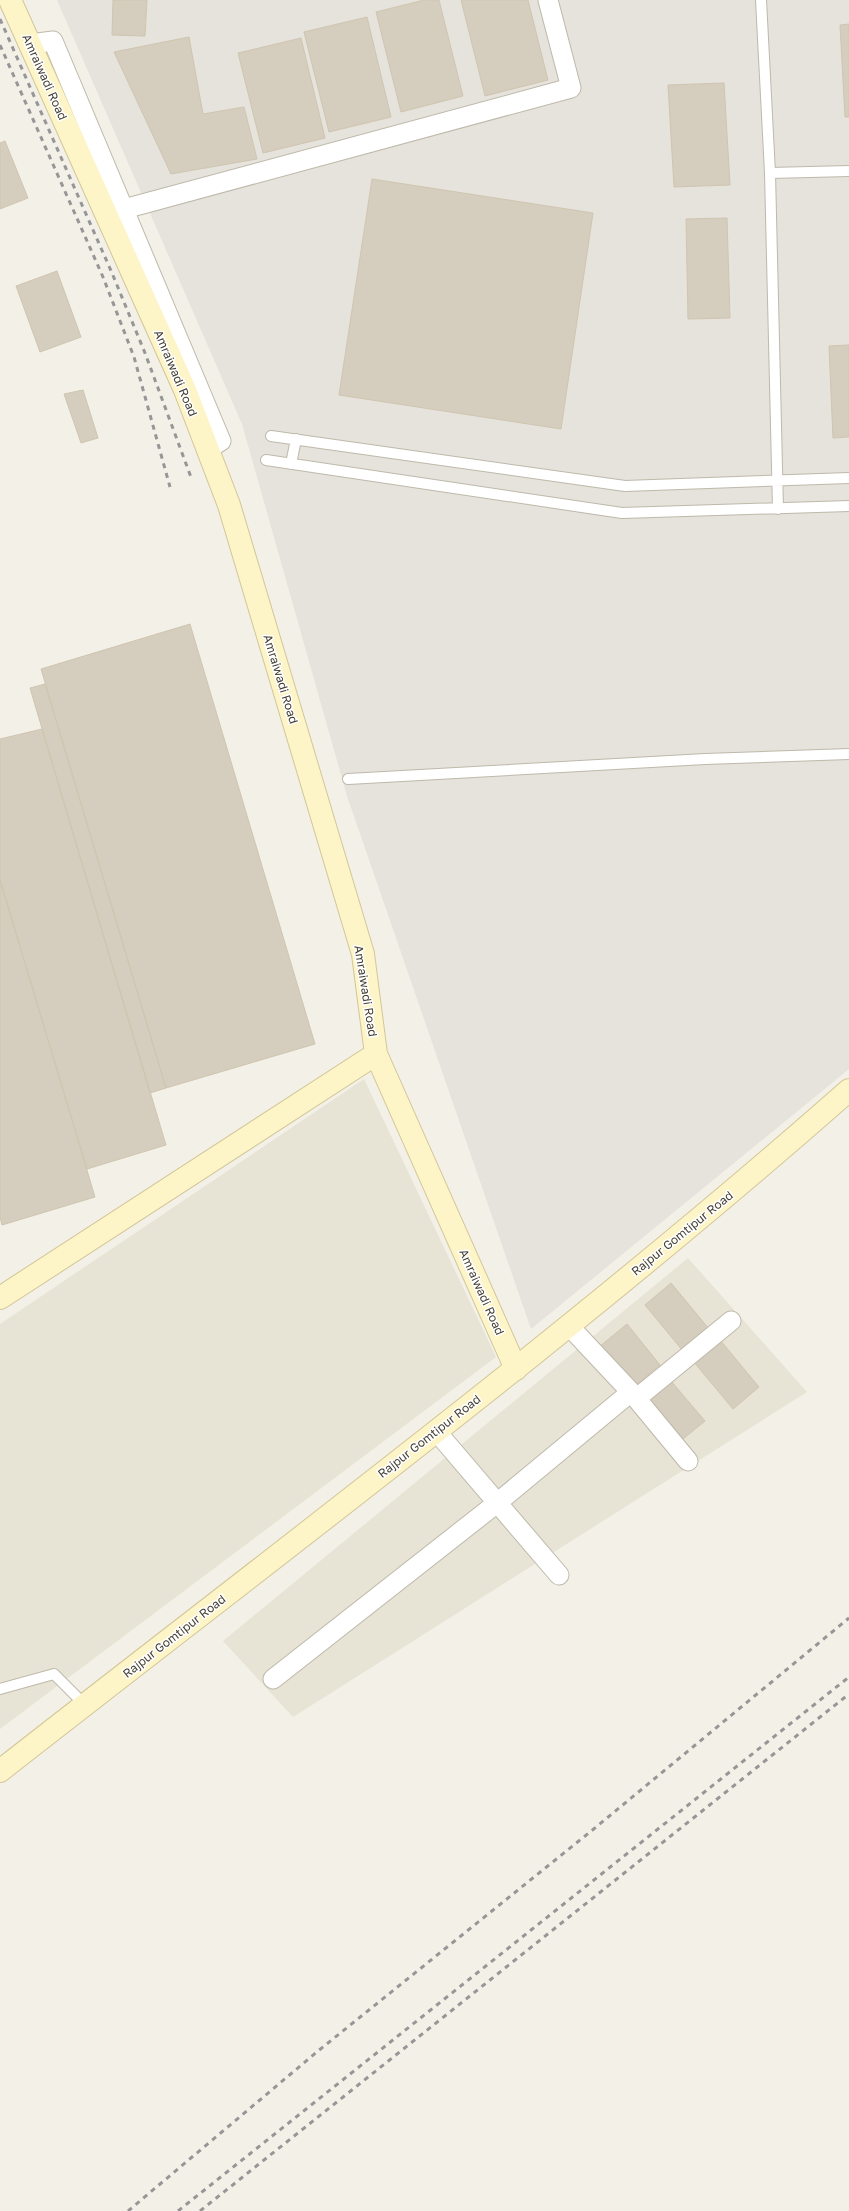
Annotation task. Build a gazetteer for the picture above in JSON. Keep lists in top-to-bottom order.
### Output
{
  "streets": {
    "main road": ["Amraiwadi Road", "Rajpur Gomtipur Road"]
  },
  "crossings": [
    ["Amraiwadi Road", "Rajpur Gomtipur Road"]
  ]
}
